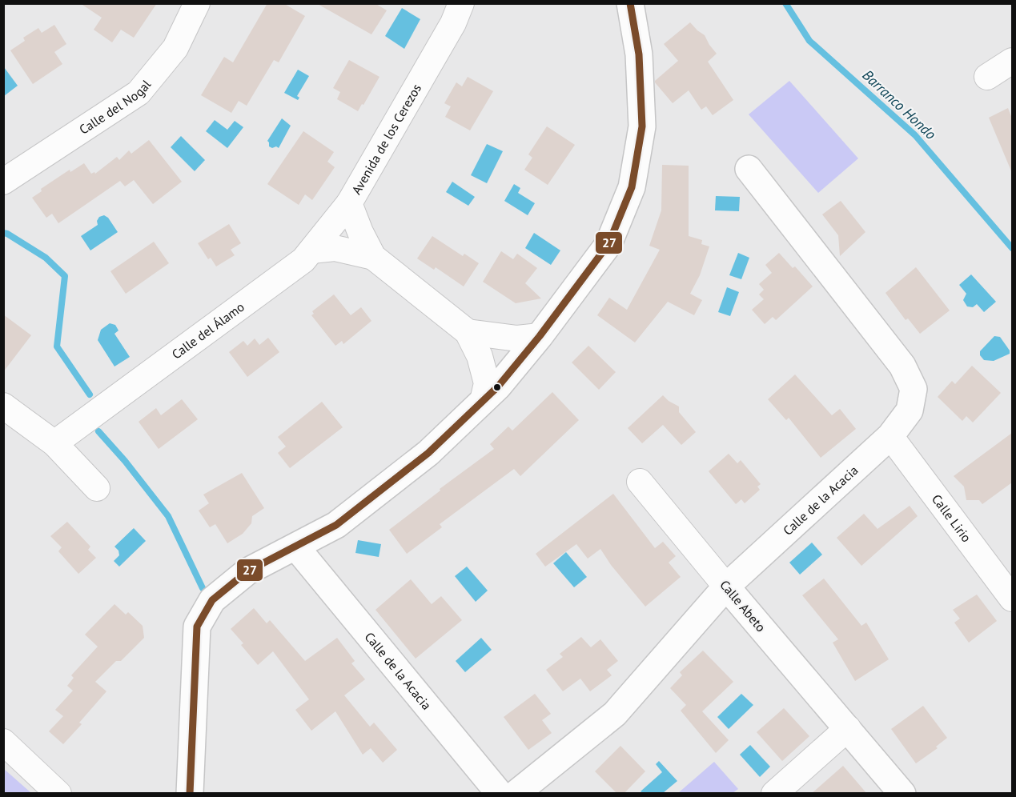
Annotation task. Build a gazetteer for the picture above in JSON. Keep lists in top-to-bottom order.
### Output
{
  "streets": {
    "street": [
      "Calle del Nogal",
      "Avenida de los Cerezos",
      "Calle del Álamo",
      "Calle de la Acacia",
      "Calle Lirio",
      "Calle Abeto"
    ]
  },
  "crossings": [
    ["Avenida de los Cerezos", "Calle del Álamo"],
    ["Calle de la Acacia", "Calle Lirio"],
    ["Calle de la Acacia", "Calle Abeto"]
  ],
  "water": ["Barranco Hondo"],
  "lines": ["transit line 27"]
}
